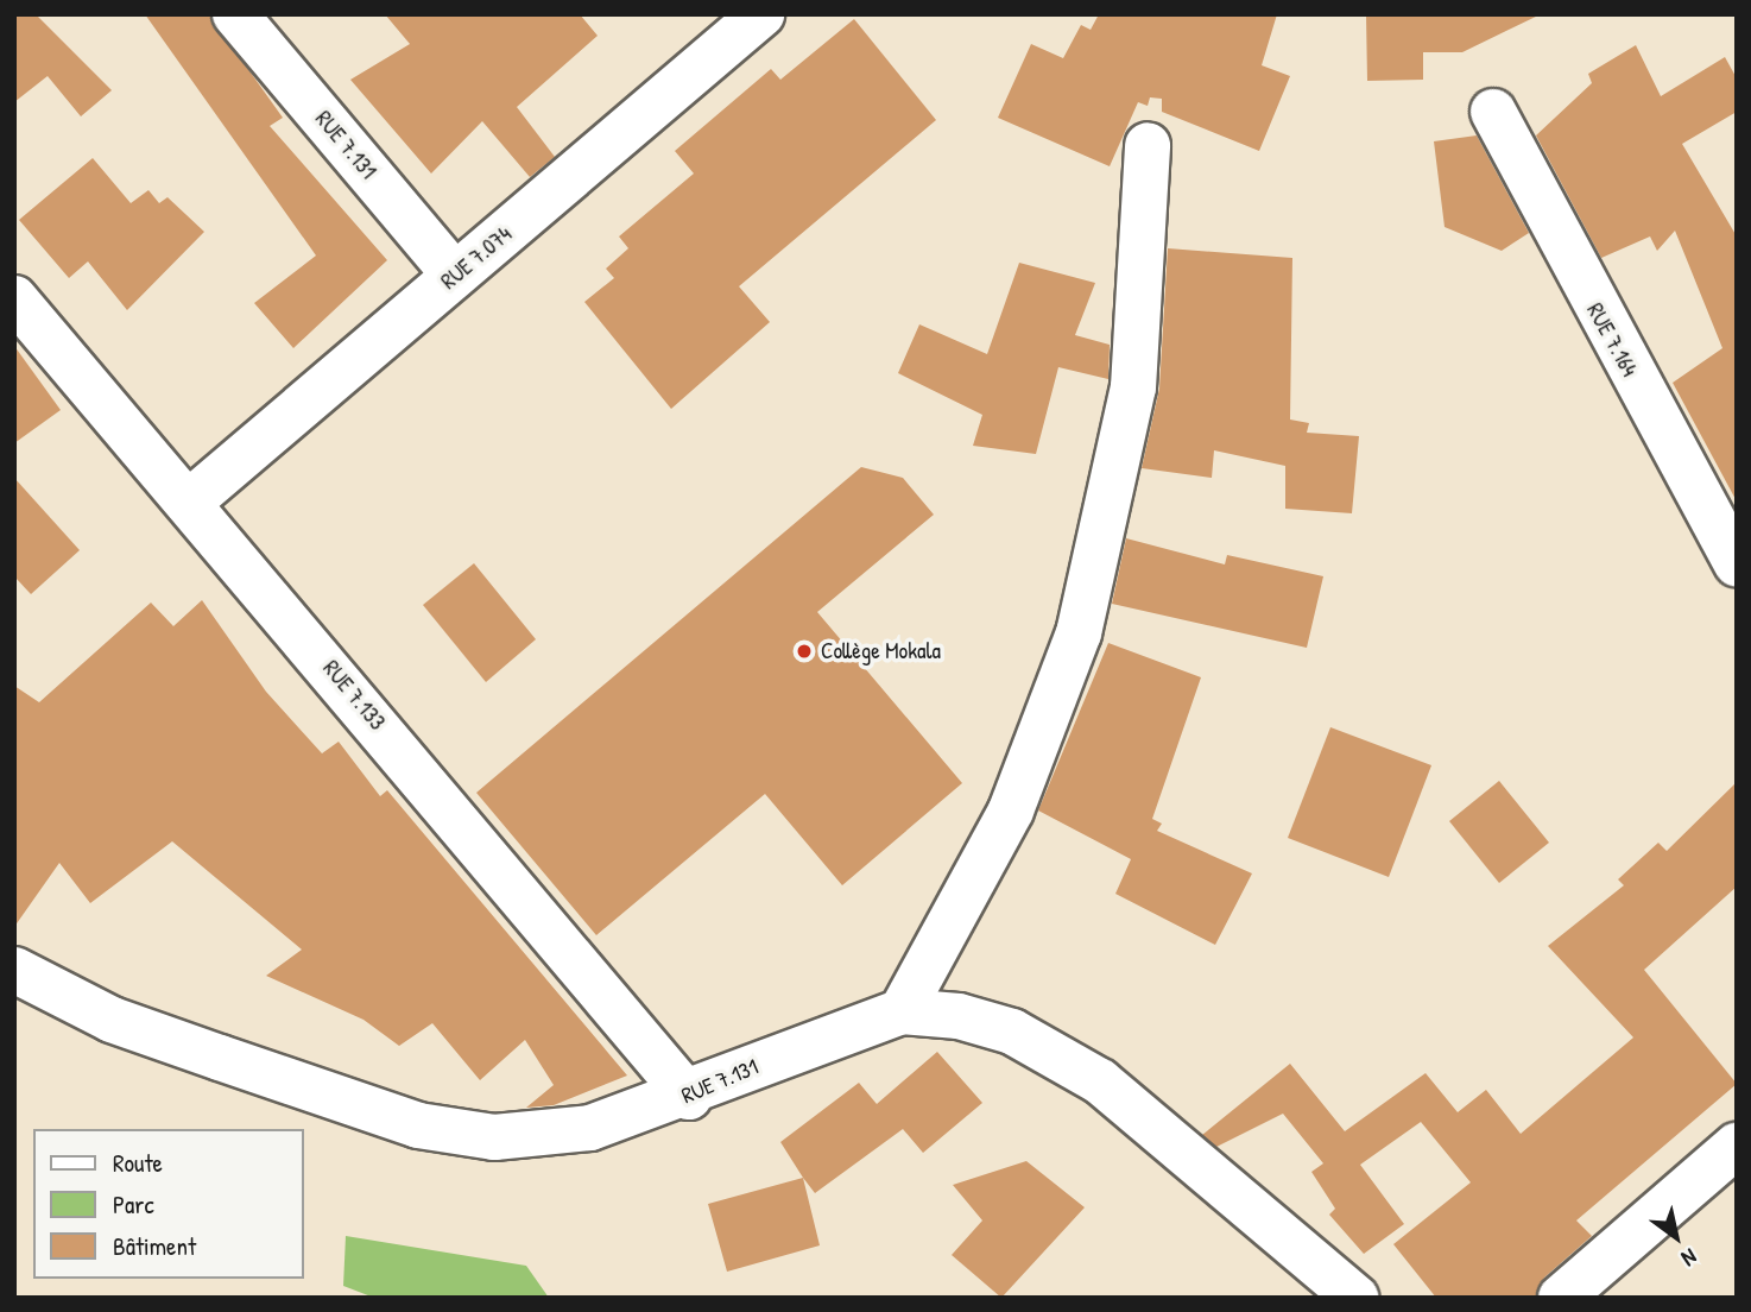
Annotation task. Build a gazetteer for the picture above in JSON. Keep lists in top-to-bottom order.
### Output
{
  "streets": {
    "street": [
      "RUE 7.131",
      "RUE 7.074",
      "RUE 7.164",
      "RUE 7.133"
    ]
  },
  "crossings": [
    ["RUE 7.131", "RUE 7.074"],
    ["RUE 7.131", "RUE 7.133"],
    ["RUE 7.074", "RUE 7.133"]
  ],
  "places": ["Collège Mokala"],
  "legend": ["Route", "Parc", "Bâtiment"],
  "north": "bottom right"
}
